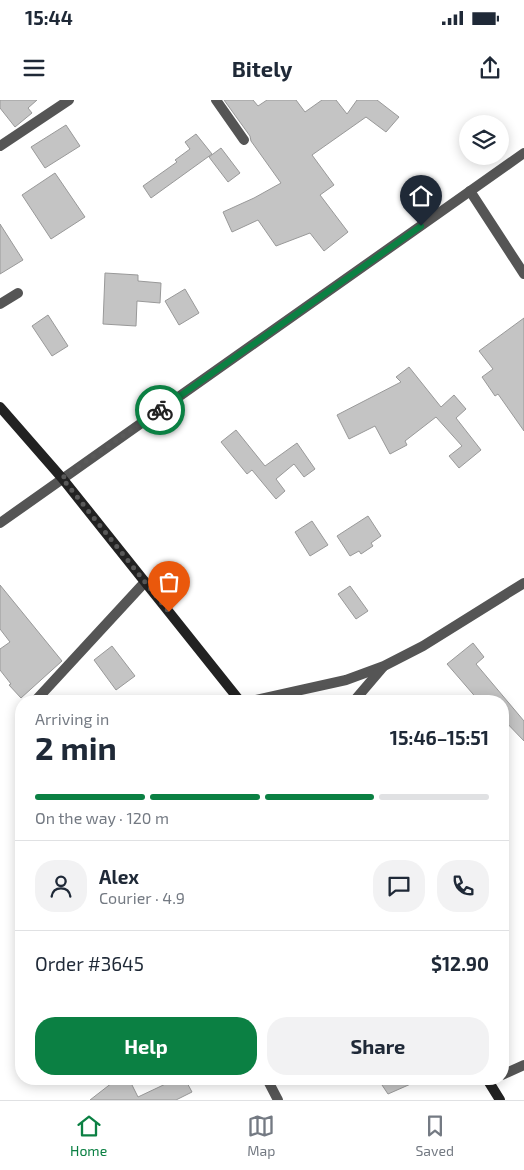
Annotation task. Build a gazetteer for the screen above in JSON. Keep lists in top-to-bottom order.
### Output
{
  "page": {
    "status": "15:44",
    "header": "Bitely",
    "heading": ["2 min", "Arriving in", "15:46–15:51"],
    "panel": [
      "Alex",
      "Courier · 4.9",
      "Order #3645",
      "$12.90"
    ],
    "bar": "On the way · 120 m",
    "buttons": ["Help", "Share"],
    "tabs": ["Home", "Map", "Saved"]
  }
}
